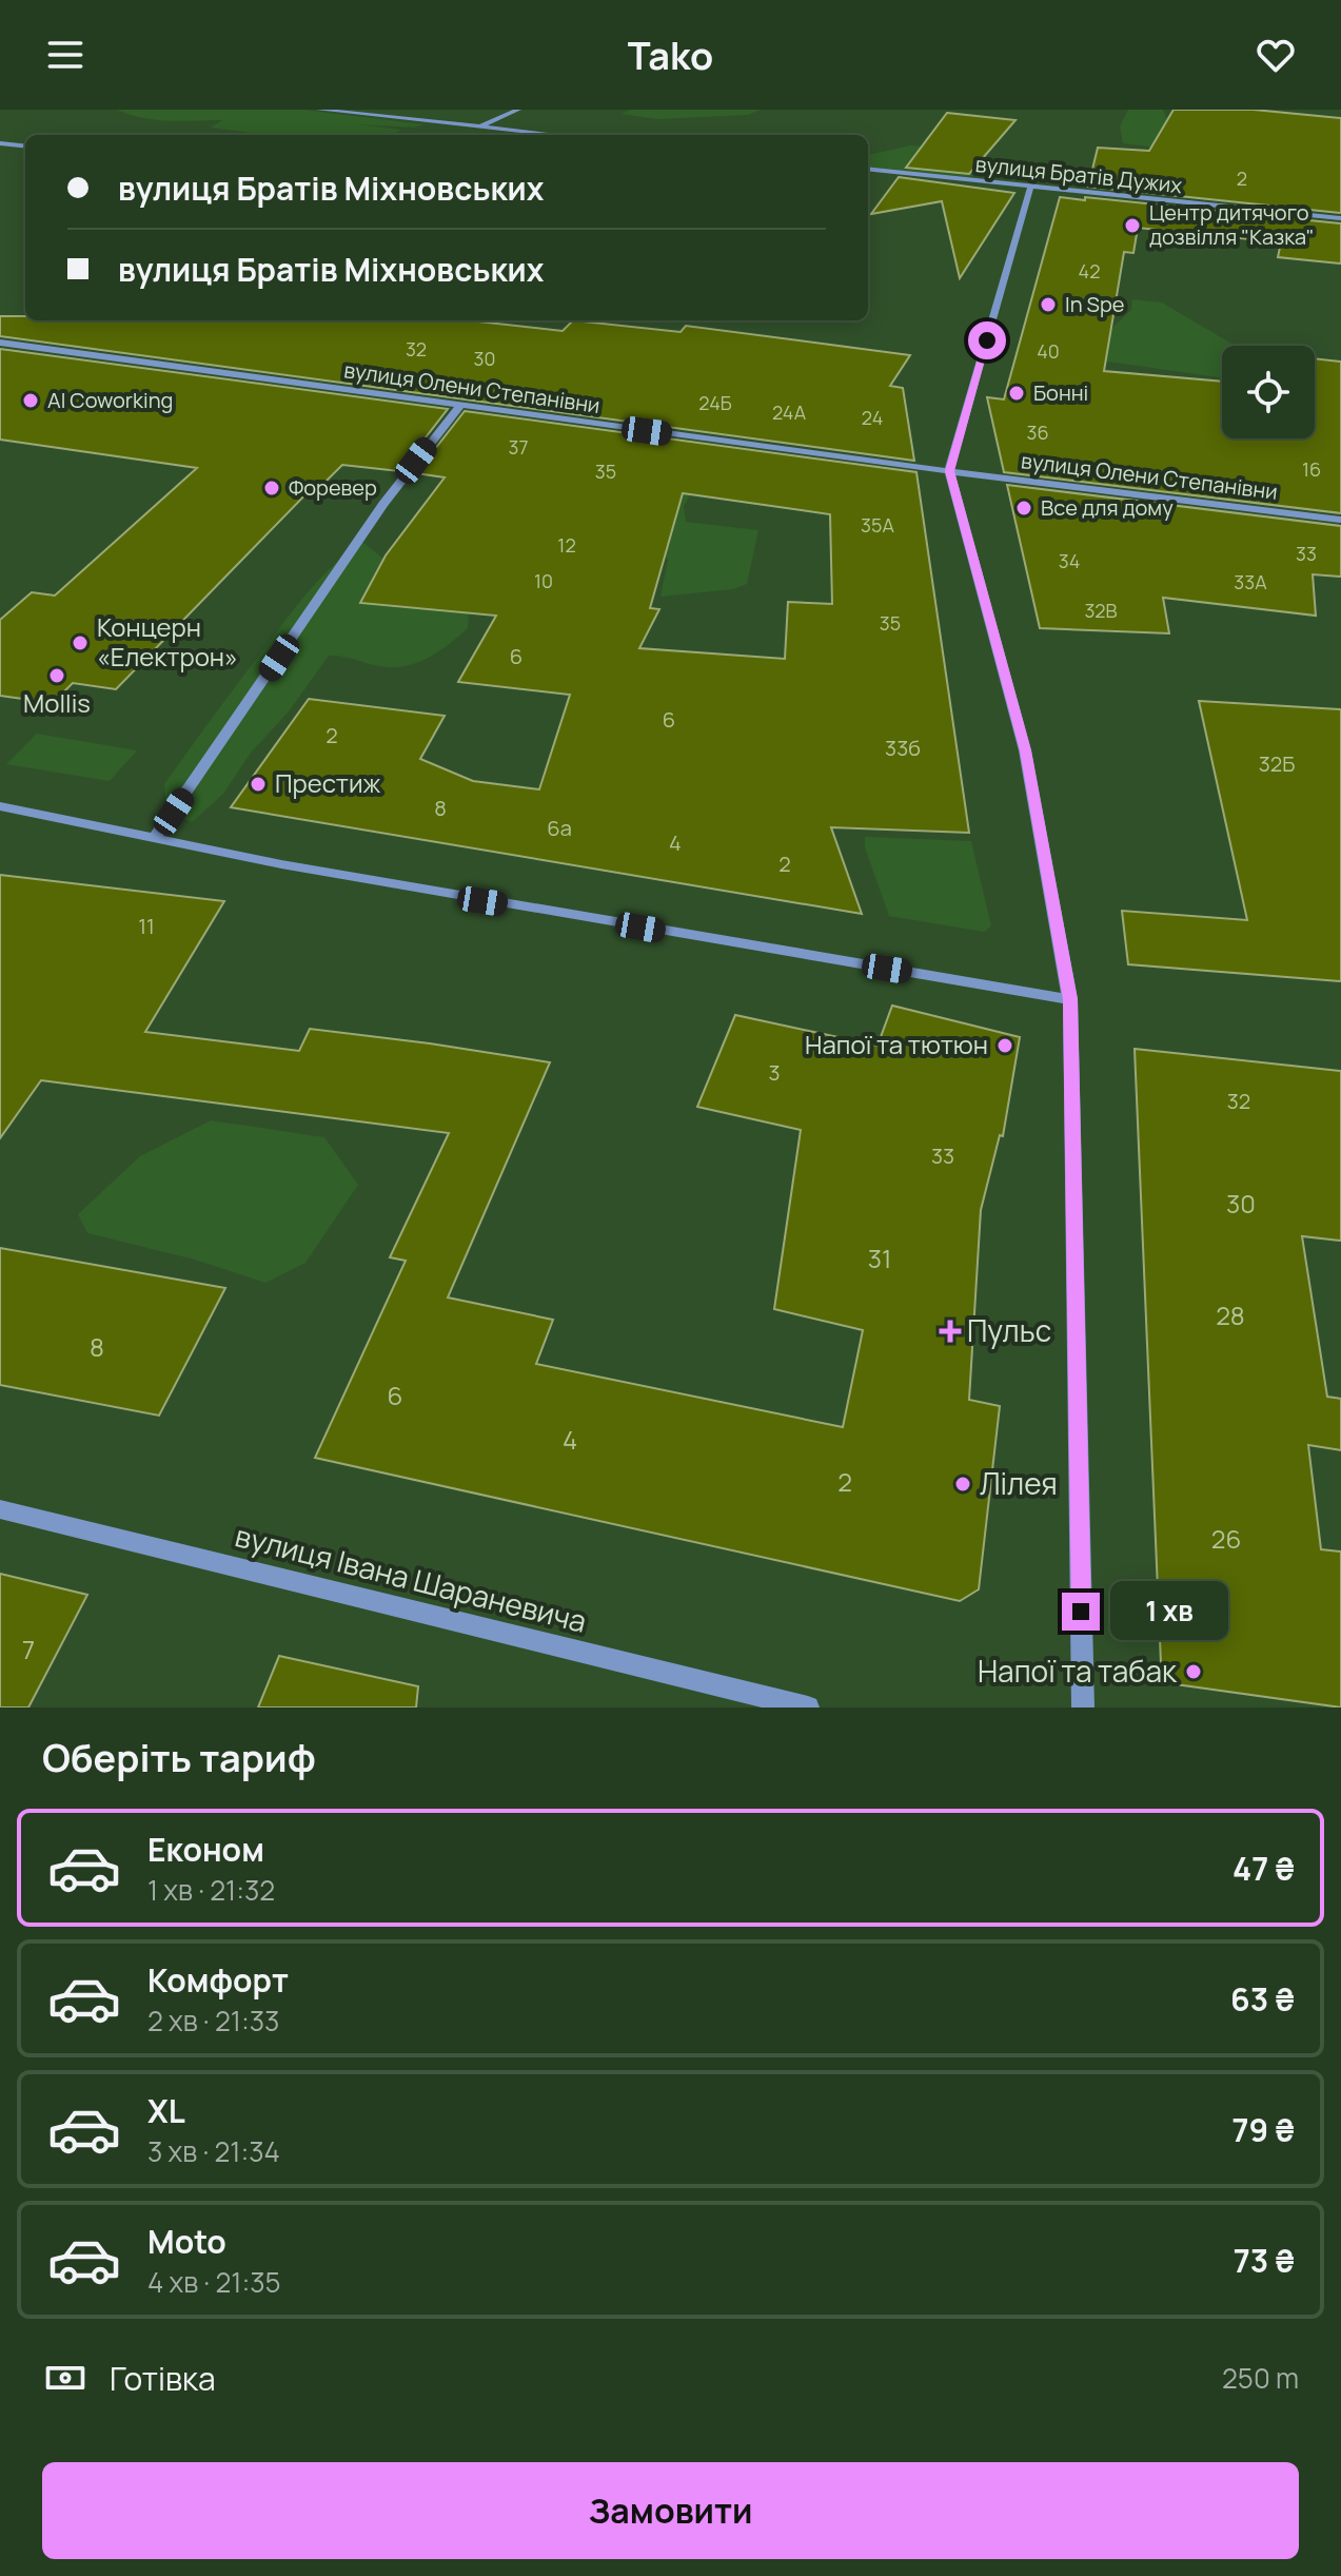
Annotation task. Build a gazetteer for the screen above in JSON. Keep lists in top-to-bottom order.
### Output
{
  "streets": {
    "street": ["вулиця Братів Дужих", "вулиця Олени Степанівни", "вулиця Івана Шараневича"]
  },
  "places": {
    "other": [
      "Центр дитячого дозвілля \"Казка\"",
      "In Spe",
      "Бонні",
      "AI Coworking",
      "Форевер",
      "Все для дому",
      "Концерн «Електрон»",
      "Mollis",
      "Престиж",
      "Напої та тютюн",
      "Лілея",
      "Напої та табак"
    ],
    "health": ["Пульс"]
  },
  "house_numbers": [
    "2",
    "42",
    "32",
    "40",
    "30",
    "24Б",
    "24А",
    "24",
    "36",
    "37",
    "16",
    "35",
    "35А",
    "12",
    "33",
    "34",
    "10",
    "33А",
    "32В",
    "35",
    "6",
    "6",
    "2",
    "33б",
    "32Б",
    "8",
    "6а",
    "4",
    "2",
    "11",
    "3",
    "32",
    "33",
    "30",
    "31",
    "28",
    "8",
    "6",
    "4",
    "2",
    "26",
    "7"
  ],
  "page": {
    "header": "Tako",
    "banner": ["вулиця Братів Міхновських", "вулиця Братів Міхновських"],
    "bubble": "1 хв",
    "heading": "Оберіть тариф",
    "list": [
      {
        "name": "Економ",
        "note": "1 хв · 21:32",
        "value": "47 ₴"
      },
      {
        "name": "Комфорт",
        "note": "2 хв · 21:33",
        "value": "63 ₴"
      },
      {
        "name": "XL",
        "note": "3 хв · 21:34",
        "value": "79 ₴"
      },
      {
        "name": "Moto",
        "note": "4 хв · 21:35",
        "value": "73 ₴"
      }
    ],
    "pay": ["Готівка", "250 m"],
    "buttons": "Замовити"
  }
}
